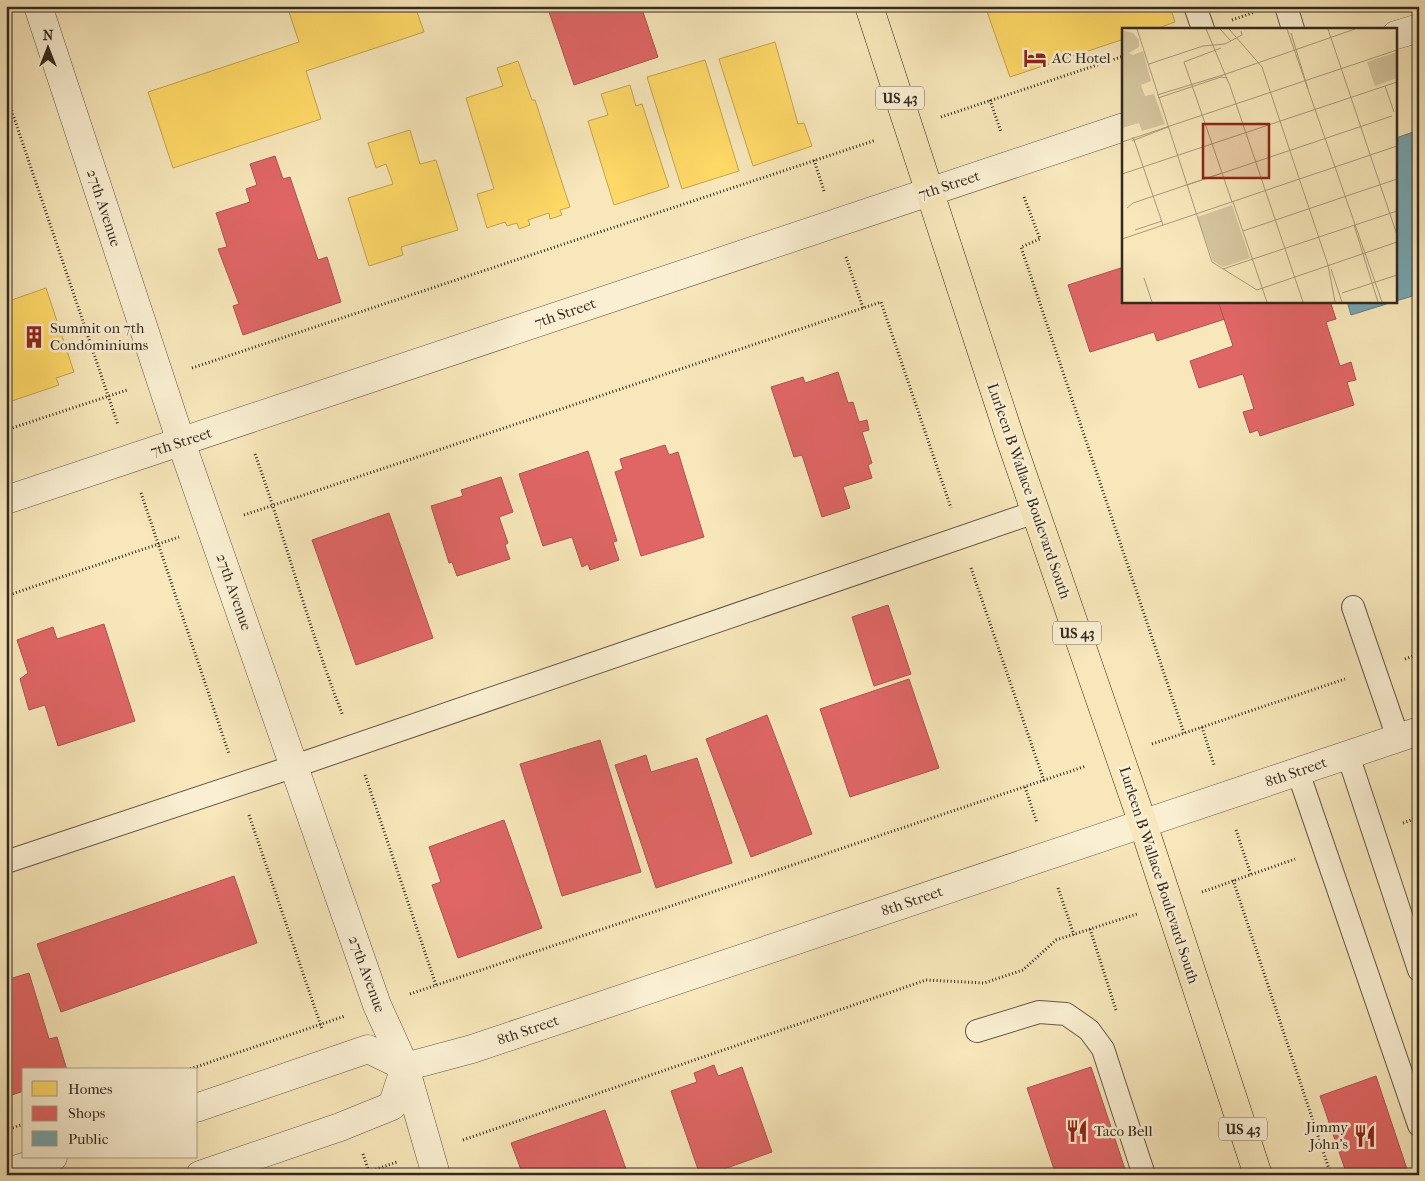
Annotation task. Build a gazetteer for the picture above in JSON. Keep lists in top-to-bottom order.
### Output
{
  "streets": {
    "highway": ["US 43", "Lurleen B Wallace Boulevard South"],
    "street": ["7th Street", "27th Avenue", "8th Street"]
  },
  "crossings": [
    ["7th Street", "27th Avenue"],
    ["7th Street", "Lurleen B Wallace Boulevard South"],
    ["27th Avenue", "8th Street"],
    ["Lurleen B Wallace Boulevard South", "8th Street"]
  ],
  "places": {
    "hotel": ["AC Hotel"],
    "building": ["Summit on 7th Condominiums"],
    "restaurant": ["Taco Bell", "Jimmy John's"]
  },
  "legend": ["Homes", "Shops", "Public"],
  "north": "top"
}
